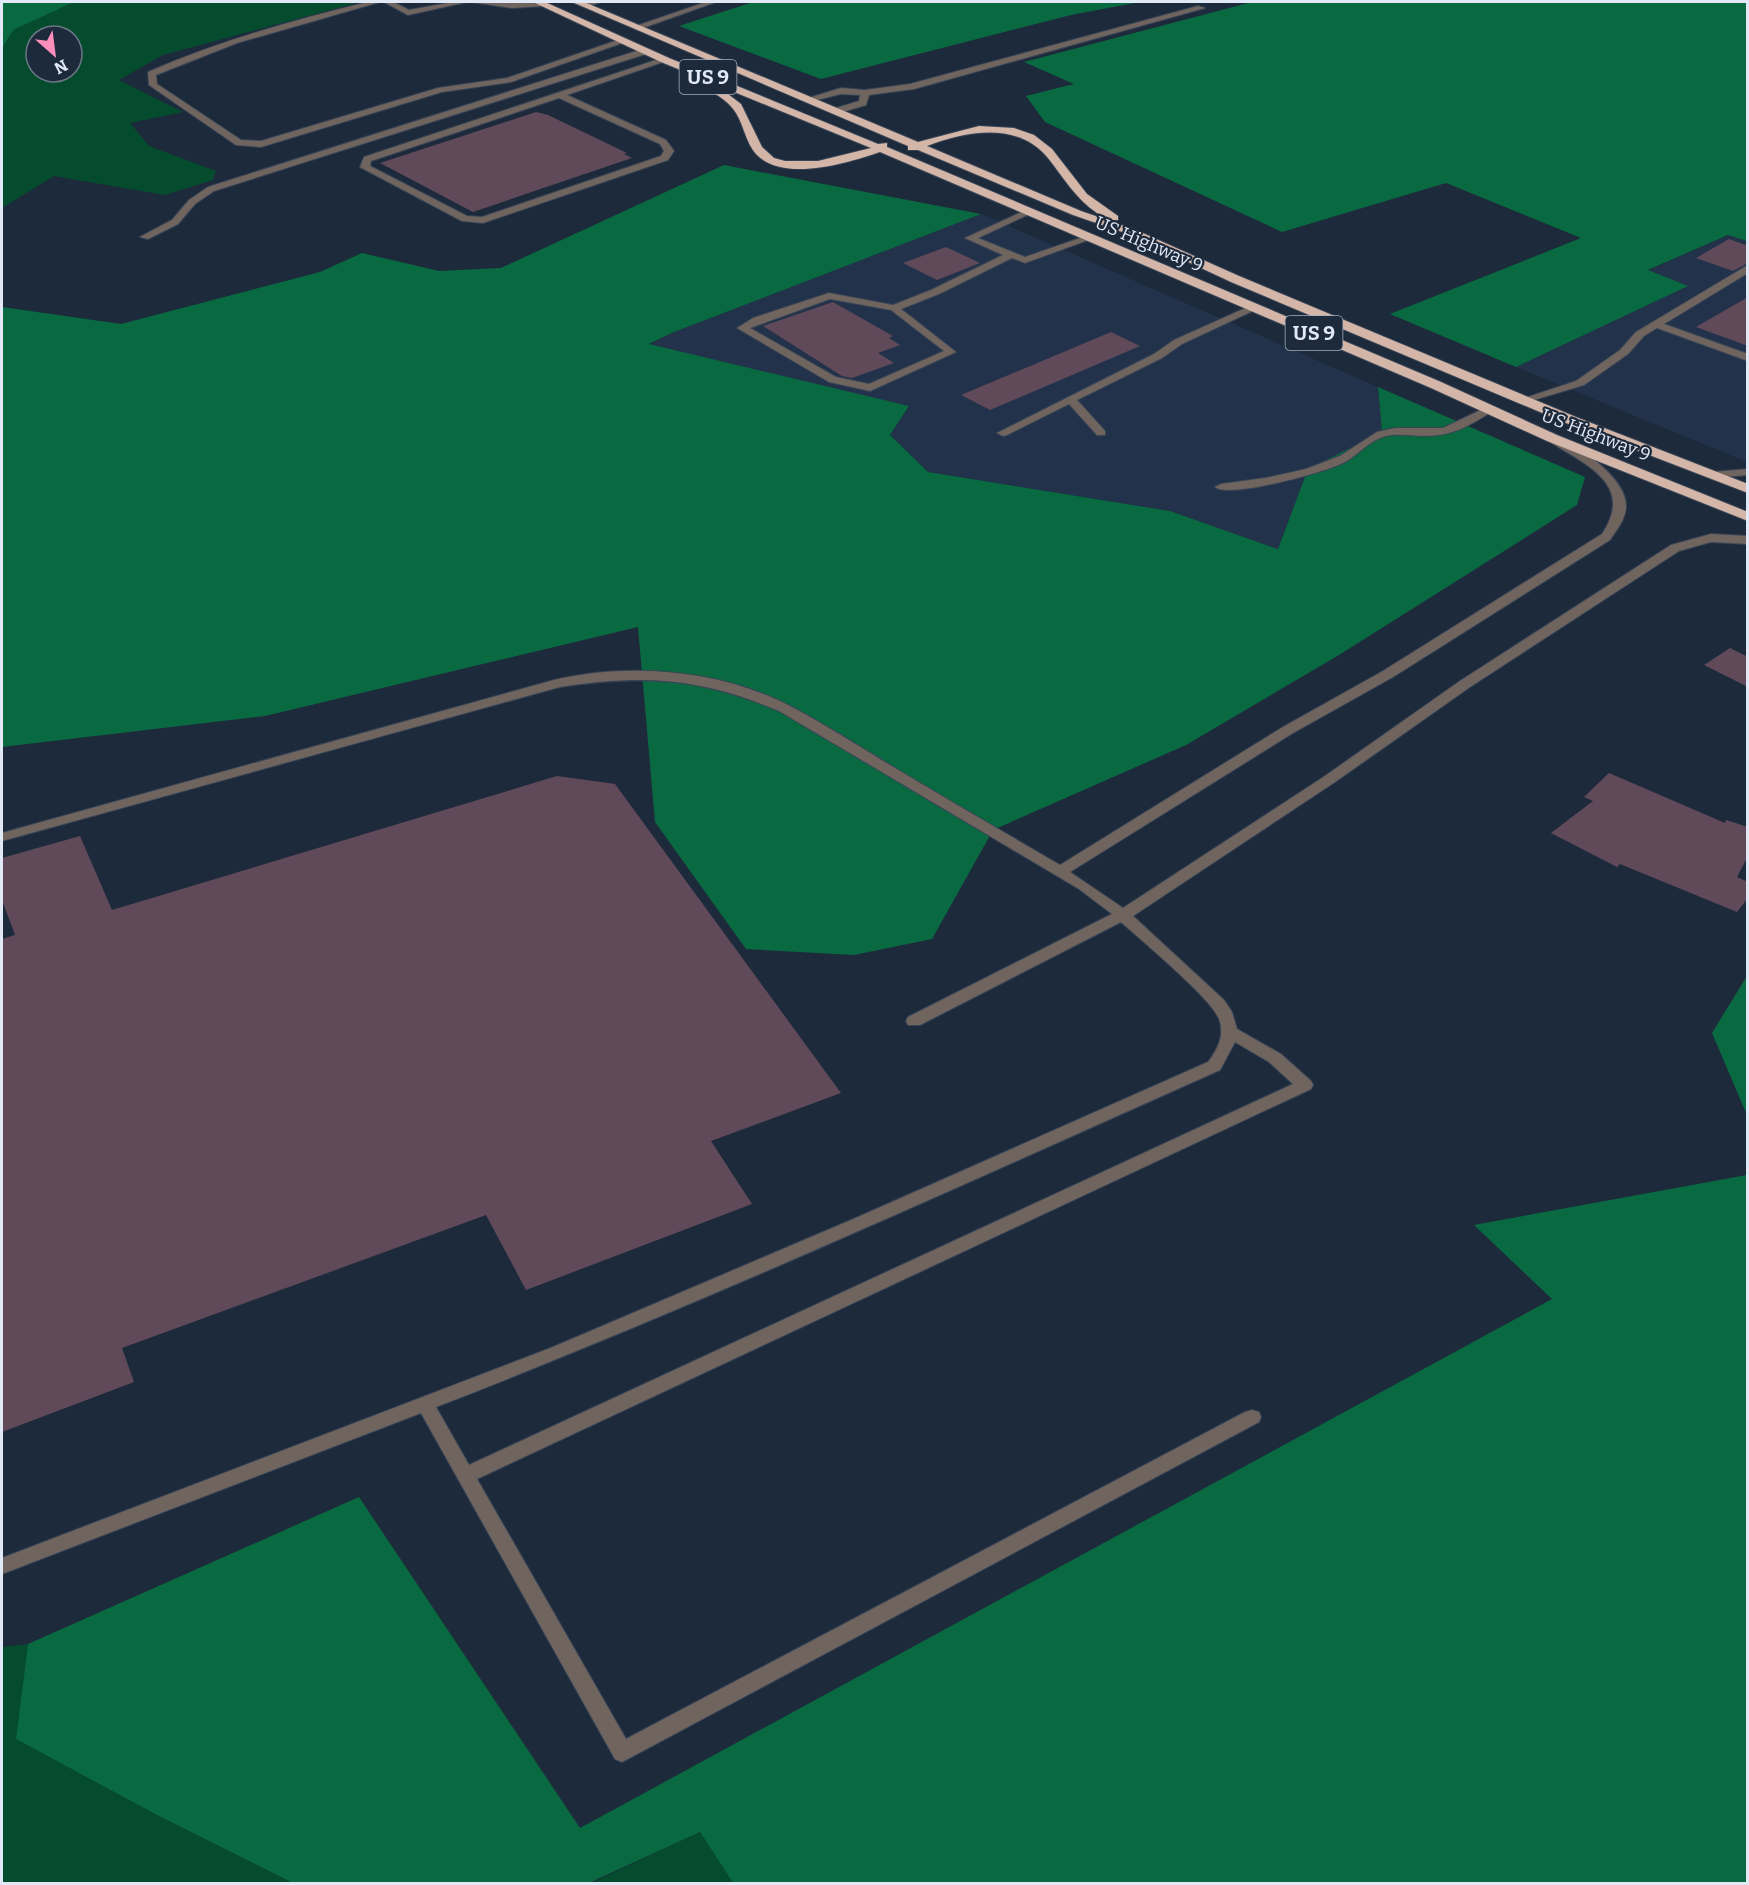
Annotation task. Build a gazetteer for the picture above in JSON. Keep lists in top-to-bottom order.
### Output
{
  "streets": {
    "highway": ["US 9", "US Highway 9"]
  },
  "north": "bottom right"
}
